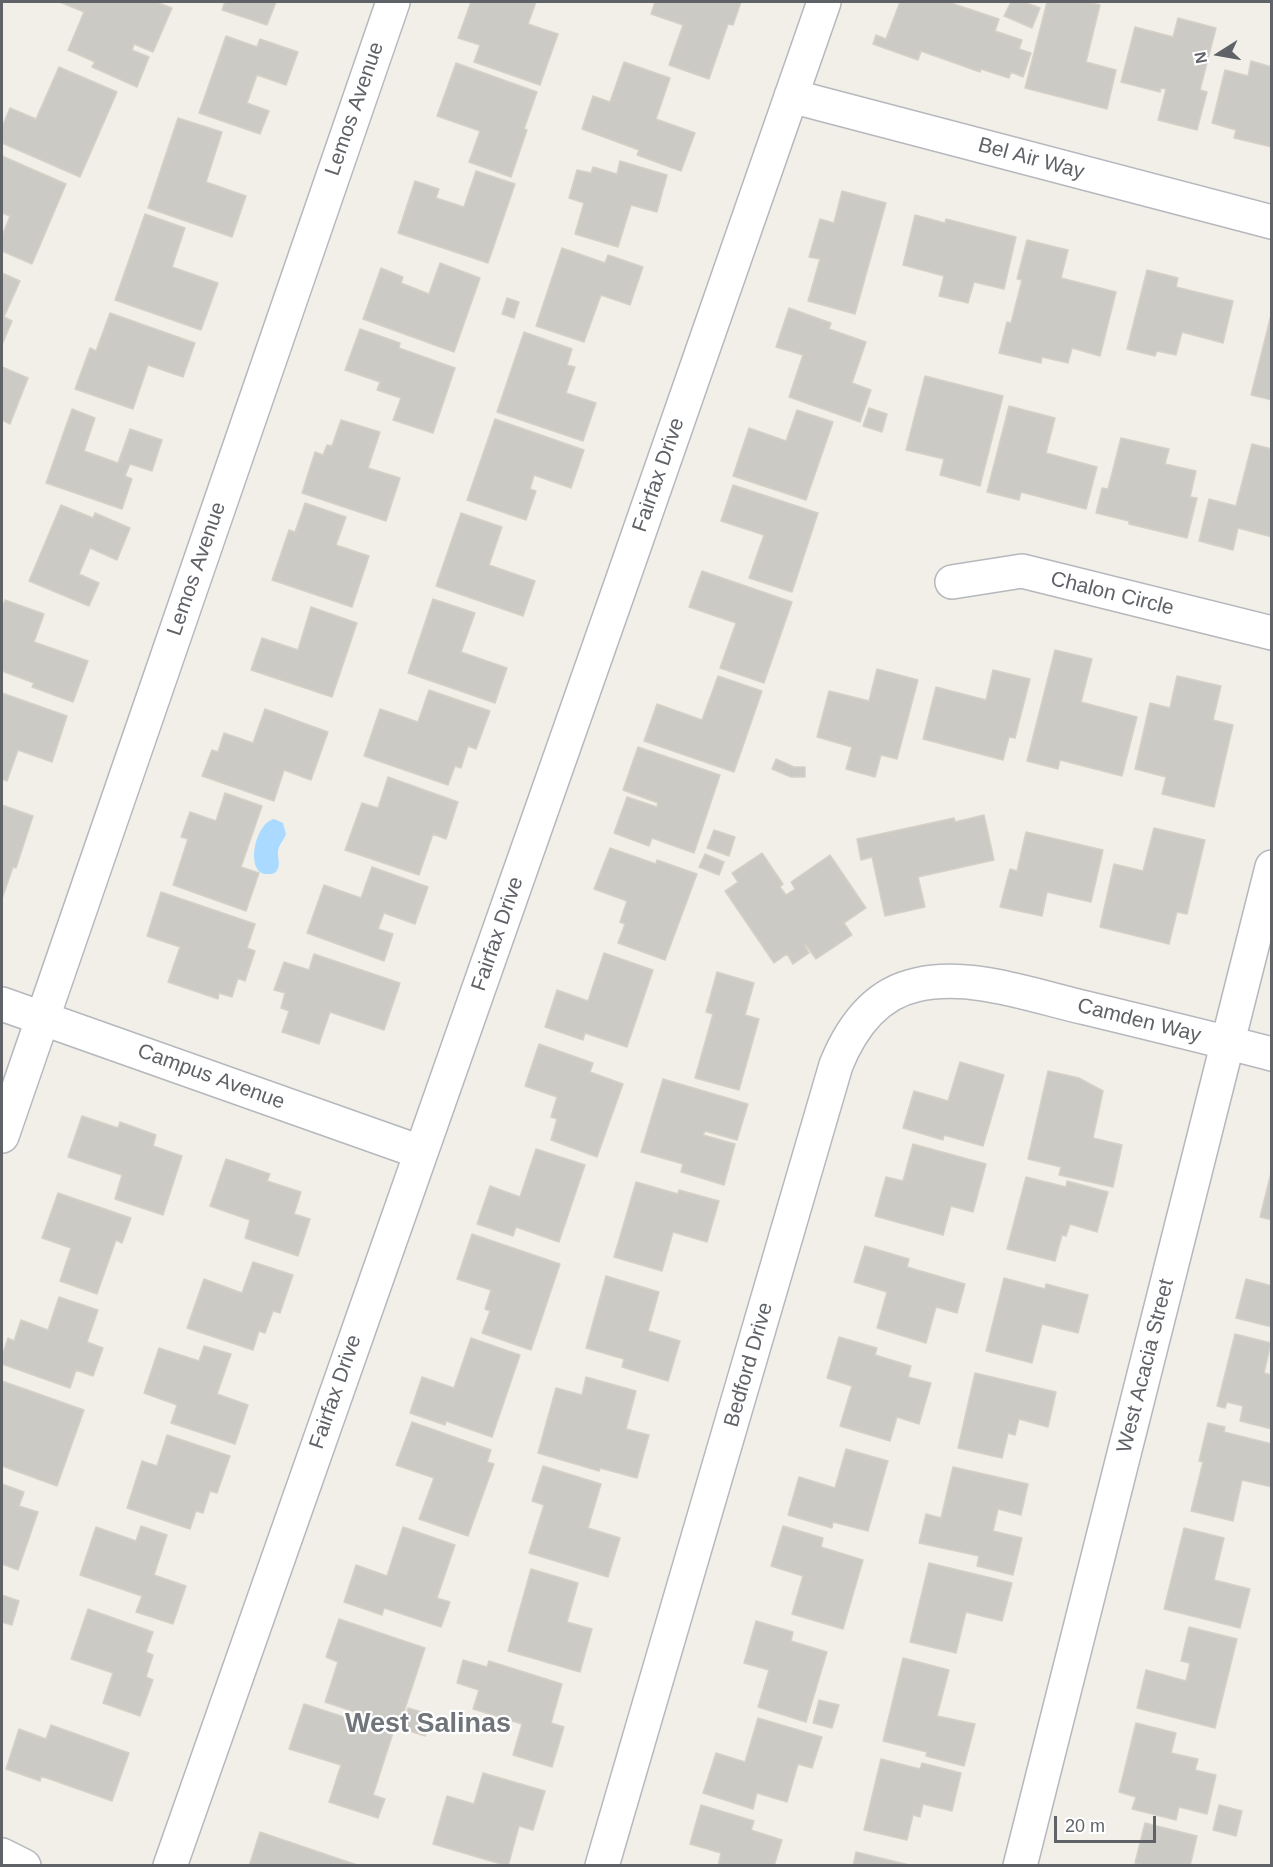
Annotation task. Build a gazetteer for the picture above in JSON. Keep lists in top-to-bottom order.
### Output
{
  "streets": {
    "street": [
      "Lemos Avenue",
      "Bel Air Way",
      "Fairfax Drive",
      "Chalon Circle",
      "Camden Way",
      "Campus Avenue",
      "Bedford Drive",
      "West Acacia Street"
    ]
  },
  "crossings": [
    ["Lemos Avenue", "Campus Avenue"],
    ["Bel Air Way", "Fairfax Drive"],
    ["Fairfax Drive", "Campus Avenue"],
    ["Camden Way", "Bedford Drive"],
    ["Camden Way", "West Acacia Street"]
  ],
  "districts": ["West Salinas"],
  "scale_bar": "20 m",
  "north": "left"
}
